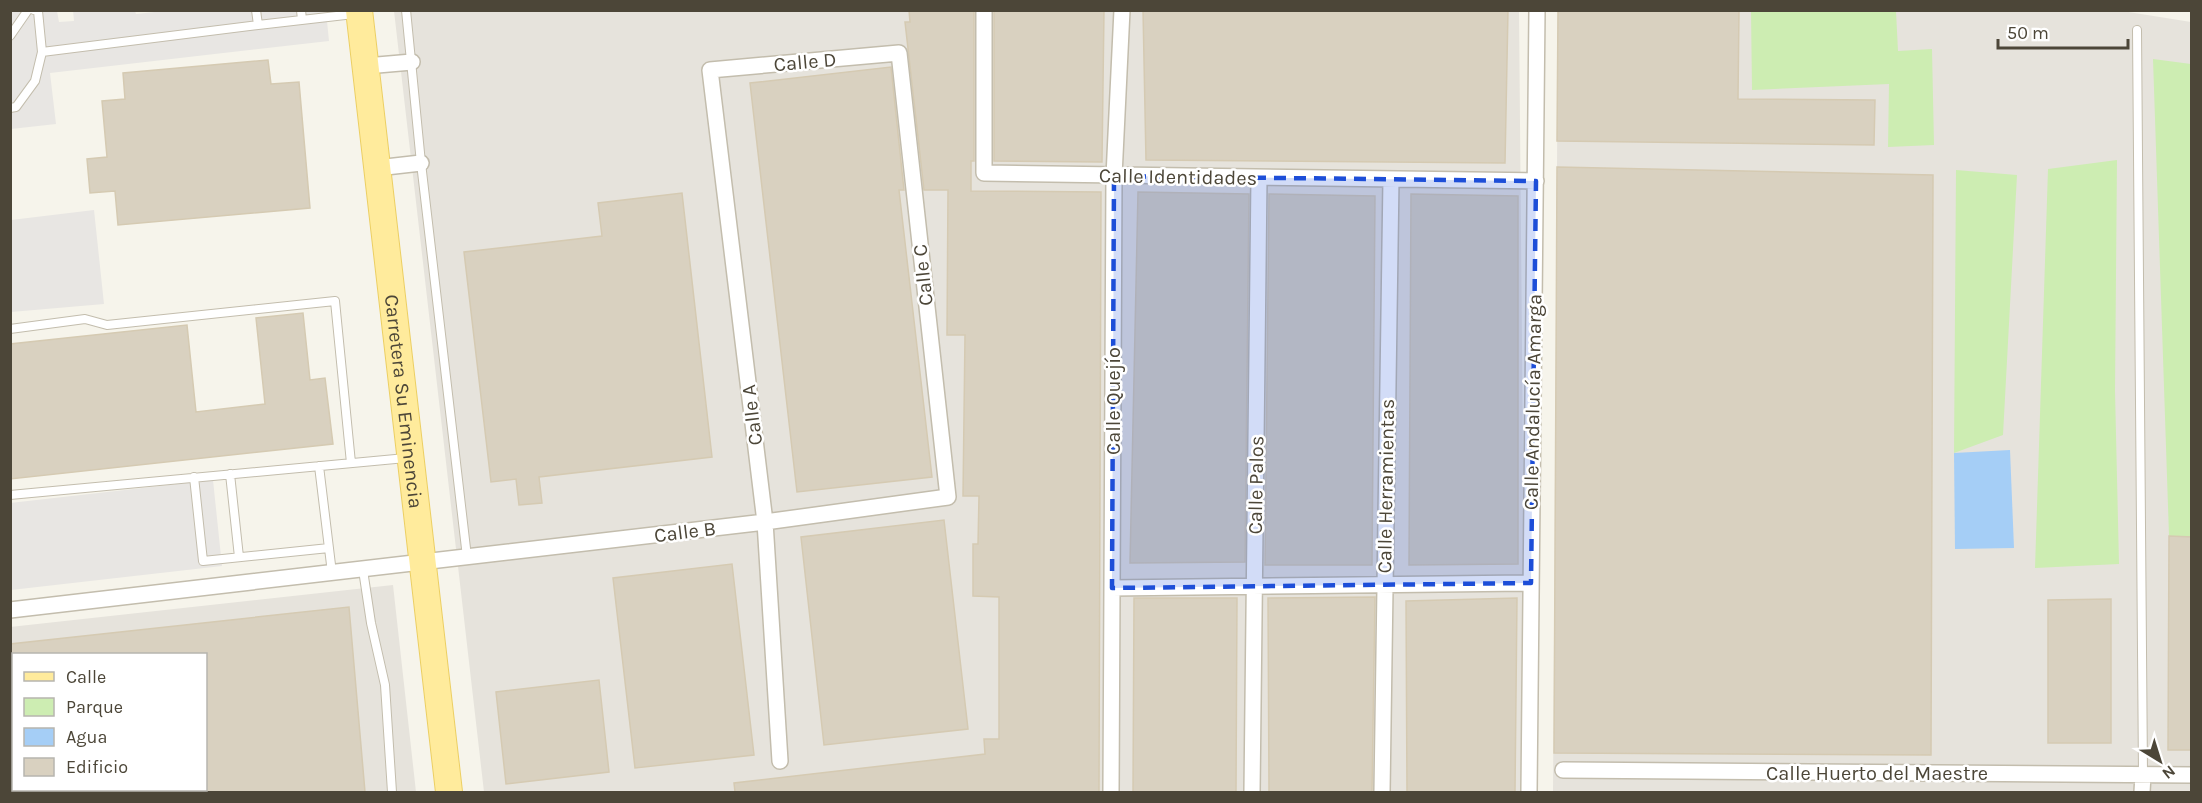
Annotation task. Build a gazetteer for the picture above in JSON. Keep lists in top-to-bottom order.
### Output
{
  "streets": {
    "main road": ["Carretera Su Eminencia"],
    "street": [
      "Calle D",
      "Calle Identidades",
      "Calle C",
      "Calle Quejío",
      "Calle Andalucía Amarga",
      "Calle A",
      "Calle Palos",
      "Calle Herramientas",
      "Calle B",
      "Calle Huerto del Maestre"
    ]
  },
  "crossings": [
    ["Calle D", "Calle C"],
    ["Calle D", "Calle A"],
    ["Calle Identidades", "Calle Quejío"],
    ["Calle Identidades", "Calle Andalucía Amarga"],
    ["Calle Identidades", "Calle Palos"],
    ["Calle Identidades", "Calle Herramientas"],
    ["Calle C", "Calle B"],
    ["Carretera Su Eminencia", "Calle B"],
    ["Calle A", "Calle B"]
  ],
  "legend": [
    "Calle",
    "Parque",
    "Agua",
    "Edificio"
  ],
  "scale_bar": "50 m",
  "north": "bottom right"
}
